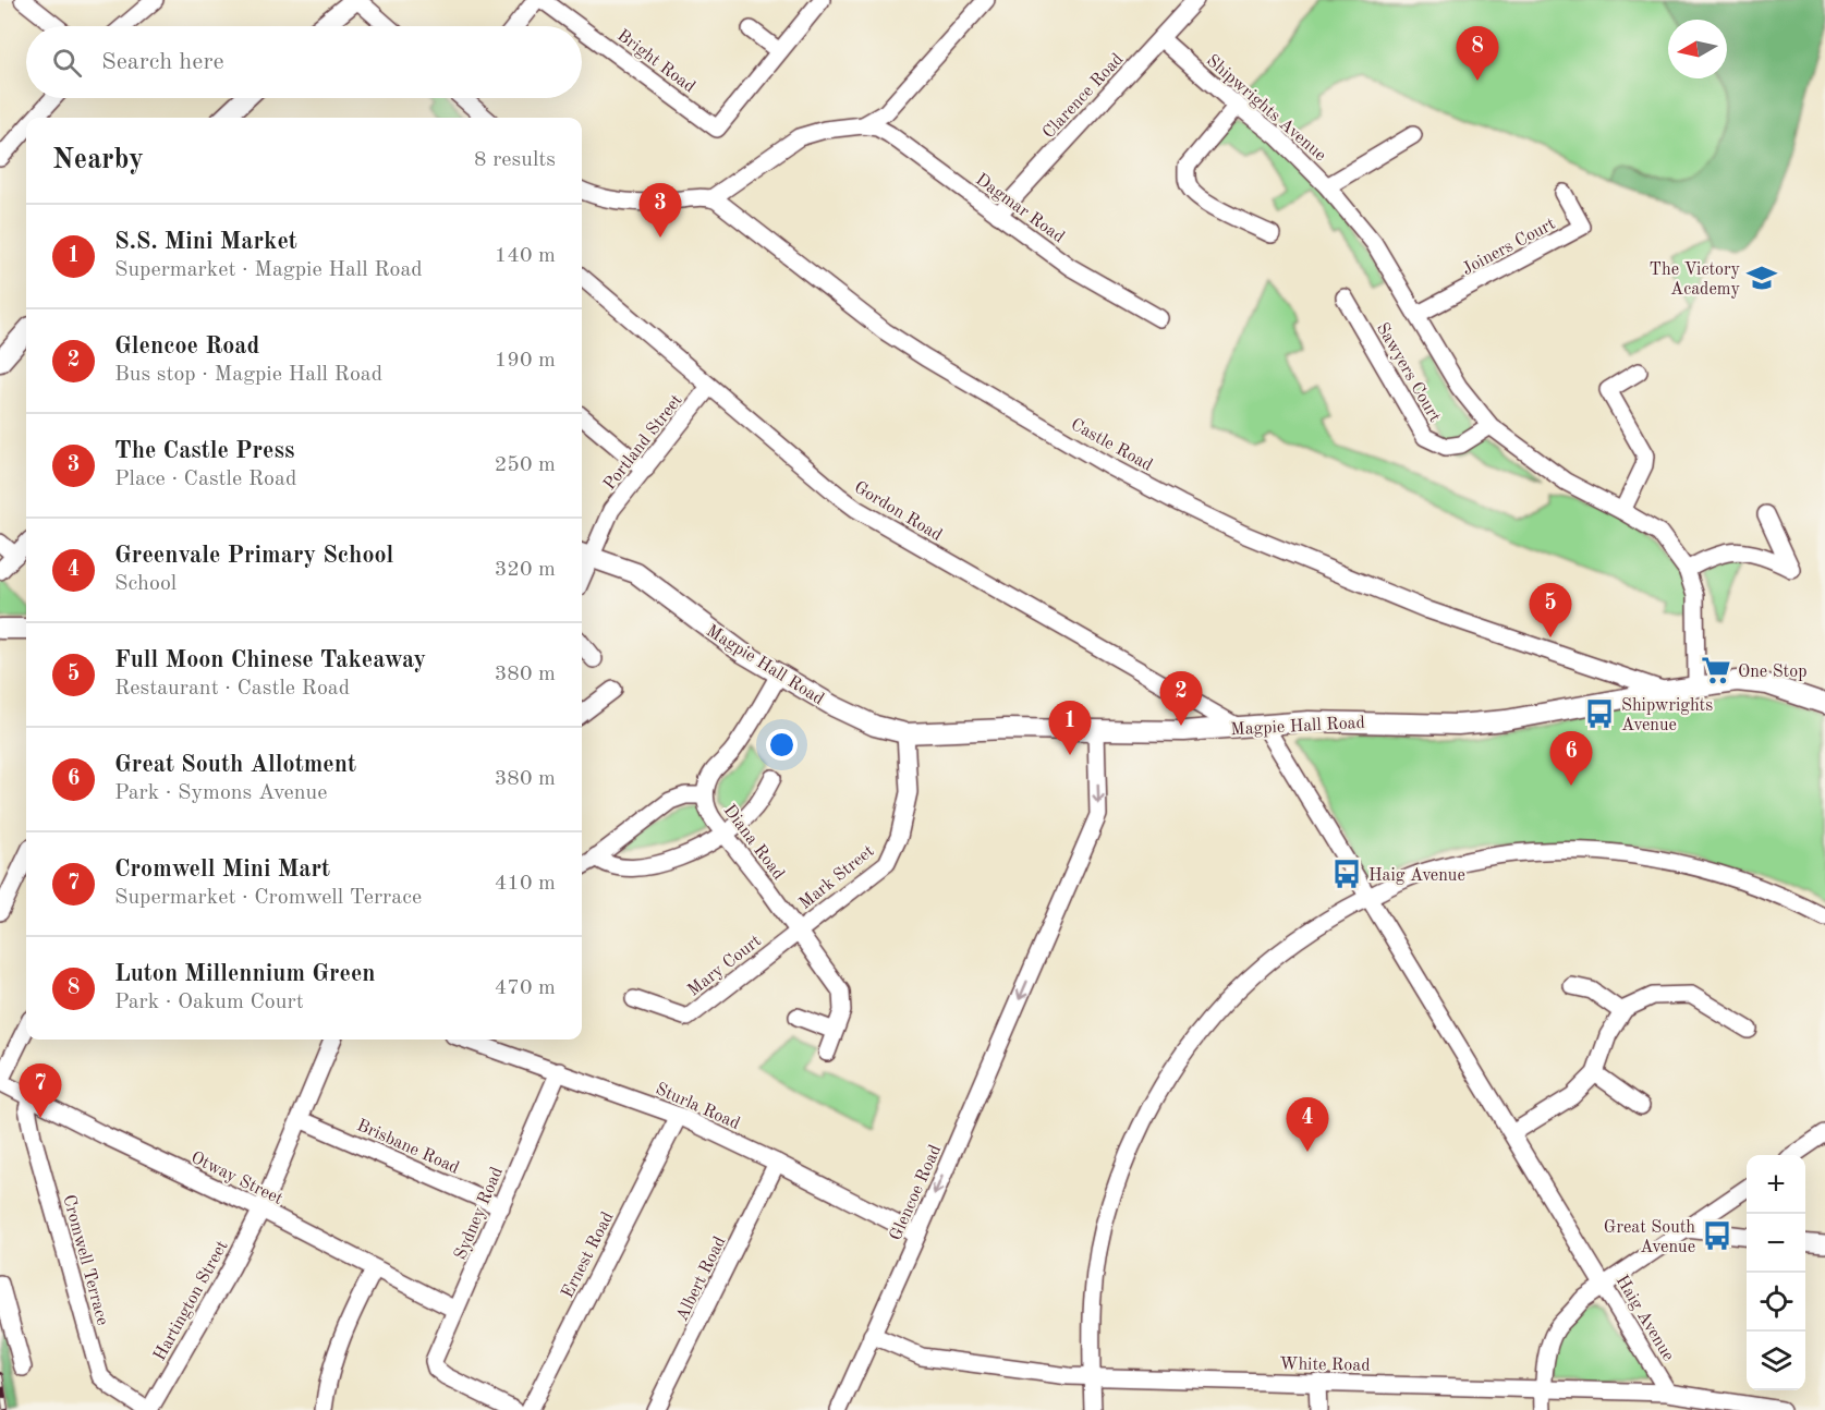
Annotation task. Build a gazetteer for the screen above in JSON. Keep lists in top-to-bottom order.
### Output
{
  "streets": {
    "street": [
      "Bright Road",
      "Clarence Road",
      "Shipwrights Avenue",
      "Dagmar Road",
      "Joiners Court",
      "Sawyers Court",
      "Portland Street",
      "Castle Road",
      "Gordon Road",
      "Magpie Hall Road",
      "Diana Road",
      "Mark Street",
      "Mary Court",
      "Sturla Road",
      "Brisbane Road",
      "Otway Street",
      "Glencoe Road",
      "Sydney Road",
      "Ernest Road",
      "Cromwell Terrace",
      "Albert Road",
      "Hartington Street",
      "Haig Avenue",
      "White Road"
    ]
  },
  "crossings": [
    ["Clarence Road", "Shipwrights Avenue"],
    ["Clarence Road", "Dagmar Road"],
    ["Shipwrights Avenue", "Joiners Court"],
    ["Shipwrights Avenue", "Sawyers Court"],
    ["Shipwrights Avenue", "Magpie Hall Road"],
    ["Portland Street", "Gordon Road"],
    ["Portland Street", "Magpie Hall Road"],
    ["Castle Road", "Magpie Hall Road"],
    ["Gordon Road", "Magpie Hall Road"],
    ["Magpie Hall Road", "Diana Road"],
    ["Magpie Hall Road", "Mark Street"],
    ["Magpie Hall Road", "Glencoe Road"],
    ["Magpie Hall Road", "Haig Avenue"],
    ["Diana Road", "Mark Street"],
    ["Diana Road", "Mary Court"],
    ["Mark Street", "Mary Court"],
    ["Sturla Road", "Glencoe Road"],
    ["Sturla Road", "Sydney Road"],
    ["Sturla Road", "Ernest Road"],
    ["Sturla Road", "Albert Road"],
    ["Brisbane Road", "Sydney Road"],
    ["Brisbane Road", "Hartington Street"],
    ["Otway Street", "Sydney Road"],
    ["Otway Street", "Cromwell Terrace"],
    ["Otway Street", "Hartington Street"],
    ["Glencoe Road", "White Road"],
    ["Cromwell Terrace", "Hartington Street"],
    ["Haig Avenue", "White Road"]
  ],
  "one_way": ["Glencoe Road"],
  "places": {
    "school or university": ["The Victory Academy"],
    "supermarket": ["One Stop"],
    "bus stop": ["Shipwrights Avenue", "Haig Avenue", "Great South Avenue"]
  },
  "north": "left",
  "page": {
    "pins": [
      "8",
      "3",
      "5",
      "2",
      "1",
      "6",
      "7",
      "4"
    ],
    "search": "Search here",
    "heading": ["Nearby", "8 results"],
    "list": [
      {
        "mark": "1",
        "name": "S.S. Mini Market",
        "note": "Supermarket · Magpie Hall Road",
        "value": "140 m"
      },
      {
        "mark": "2",
        "name": "Glencoe Road",
        "note": "Bus stop · Magpie Hall Road",
        "value": "190 m"
      },
      {
        "mark": "3",
        "name": "The Castle Press",
        "note": "Place · Castle Road",
        "value": "250 m"
      },
      {
        "mark": "4",
        "name": "Greenvale Primary School",
        "note": "School",
        "value": "320 m"
      },
      {
        "mark": "5",
        "name": "Full Moon Chinese Takeaway",
        "note": "Restaurant · Castle Road",
        "value": "380 m"
      },
      {
        "mark": "6",
        "name": "Great South Allotment",
        "note": "Park · Symons Avenue",
        "value": "380 m"
      },
      {
        "mark": "7",
        "name": "Cromwell Mini Mart",
        "note": "Supermarket · Cromwell Terrace",
        "value": "410 m"
      },
      {
        "mark": "8",
        "name": "Luton Millennium Green",
        "note": "Park · Oakum Court",
        "value": "470 m"
      }
    ],
    "map_buttons": ["+", "−"]
  }
}
